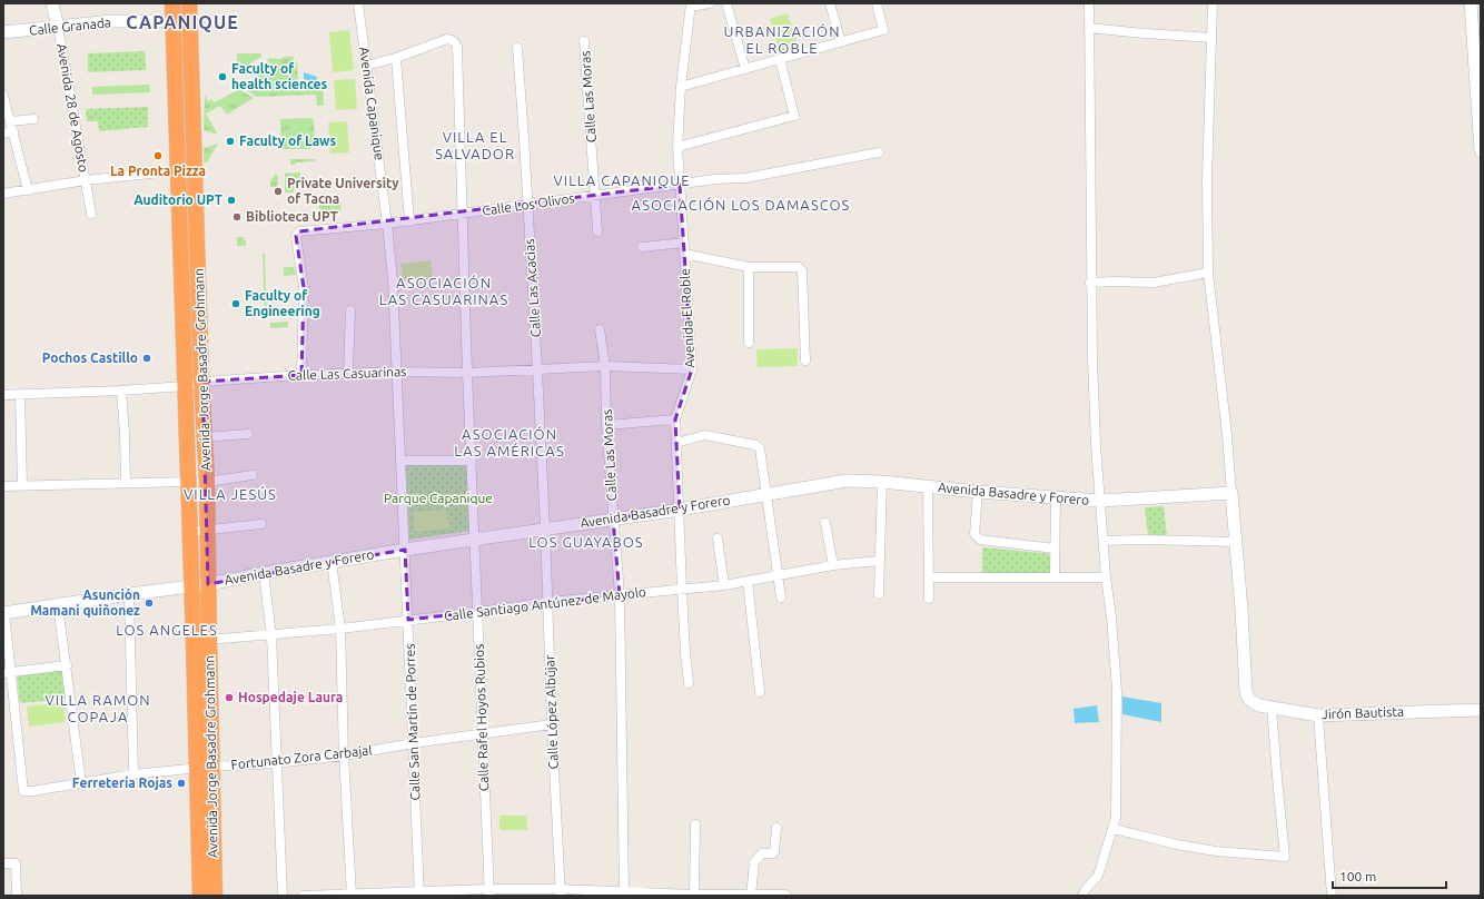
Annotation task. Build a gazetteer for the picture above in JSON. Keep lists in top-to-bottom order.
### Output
{
  "streets": {
    "highway": ["Avenida Jorge Basadre Grohmann"],
    "street": [
      "Calle Granada",
      "Calle Las Moras",
      "Avenida Capanique",
      "Avenida 28 de Agosto",
      "Calle Los Olivos",
      "Calle Las Acacias",
      "Avenida El Roble",
      "Calle Las Casuarinas",
      "Avenida Basadre y Forero",
      "Calle Santiago Antúnez de Mayolo",
      "Calle López Albújar",
      "Jirón Bautista",
      "Calle Rafel Hoyos Rubios",
      "Calle San Martín de Porres",
      "Fortunato Zora Carbajal"
    ]
  },
  "crossings": [
    ["Calle Granada", "Avenida 28 de Agosto"],
    ["Calle Granada", "Avenida Jorge Basadre Grohmann"],
    ["Calle Las Moras", "Calle Los Olivos"],
    ["Calle Las Moras", "Calle Las Casuarinas"],
    ["Calle Las Moras", "Avenida Basadre y Forero"],
    ["Calle Las Moras", "Calle Santiago Antúnez de Mayolo"],
    ["Avenida Capanique", "Calle Los Olivos"],
    ["Avenida Capanique", "Calle Las Casuarinas"],
    ["Avenida Capanique", "Avenida Basadre y Forero"],
    ["Avenida Capanique", "Calle San Martín de Porres"],
    ["Calle Los Olivos", "Calle Las Acacias"],
    ["Calle Los Olivos", "Avenida El Roble"],
    ["Calle Los Olivos", "Calle Las Casuarinas"],
    ["Calle Los Olivos", "Calle Rafel Hoyos Rubios"],
    ["Calle Las Acacias", "Calle Las Casuarinas"],
    ["Calle Las Acacias", "Avenida Basadre y Forero"],
    ["Calle Las Acacias", "Calle López Albújar"],
    ["Avenida El Roble", "Calle Las Casuarinas"],
    ["Avenida El Roble", "Avenida Basadre y Forero"],
    ["Avenida El Roble", "Calle Santiago Antúnez de Mayolo"],
    ["Avenida Jorge Basadre Grohmann", "Calle Las Casuarinas"],
    ["Avenida Jorge Basadre Grohmann", "Avenida Basadre y Forero"],
    ["Avenida Jorge Basadre Grohmann", "Calle Santiago Antúnez de Mayolo"],
    ["Avenida Jorge Basadre Grohmann", "Fortunato Zora Carbajal"],
    ["Calle Las Casuarinas", "Calle Rafel Hoyos Rubios"],
    ["Avenida Basadre y Forero", "Calle López Albújar"],
    ["Avenida Basadre y Forero", "Calle Rafel Hoyos Rubios"],
    ["Avenida Basadre y Forero", "Calle San Martín de Porres"],
    ["Calle Santiago Antúnez de Mayolo", "Calle López Albújar"],
    ["Calle Santiago Antúnez de Mayolo", "Calle Rafel Hoyos Rubios"],
    ["Calle Santiago Antúnez de Mayolo", "Calle San Martín de Porres"],
    ["Calle López Albújar", "Fortunato Zora Carbajal"],
    ["Calle Rafel Hoyos Rubios", "Fortunato Zora Carbajal"],
    ["Calle San Martín de Porres", "Fortunato Zora Carbajal"]
  ],
  "districts": [
    "CAPANIQUE",
    "URBANIZACIÓN EL ROBLE",
    "VILLA EL SALVADOR",
    "VILLA CAPANIQUE",
    "ASOCIACIÓN LOS DAMASCOS",
    "ASOCIACIÓN LAS CASUARINAS",
    "ASOCIACIÓN LAS AMÉRICAS",
    "VILLA JESÚS",
    "LOS GUAYABOS",
    "LOS ANGELES",
    "VILLA RAMON COPAJA"
  ],
  "parks": ["Parque Capanique"],
  "places": [
    "Faculty of health sciences",
    "Faculty of Laws",
    "La Pronta Pizza",
    "Private University of Tacna",
    "Auditorio UPT",
    "Biblioteca UPT",
    "Faculty of Engineering",
    "Pochos Castillo",
    "Asunción Mamani quiñonez",
    "Hospedaje Laura",
    "Ferretería Rojas"
  ],
  "scale_bar": "100 m"
}
